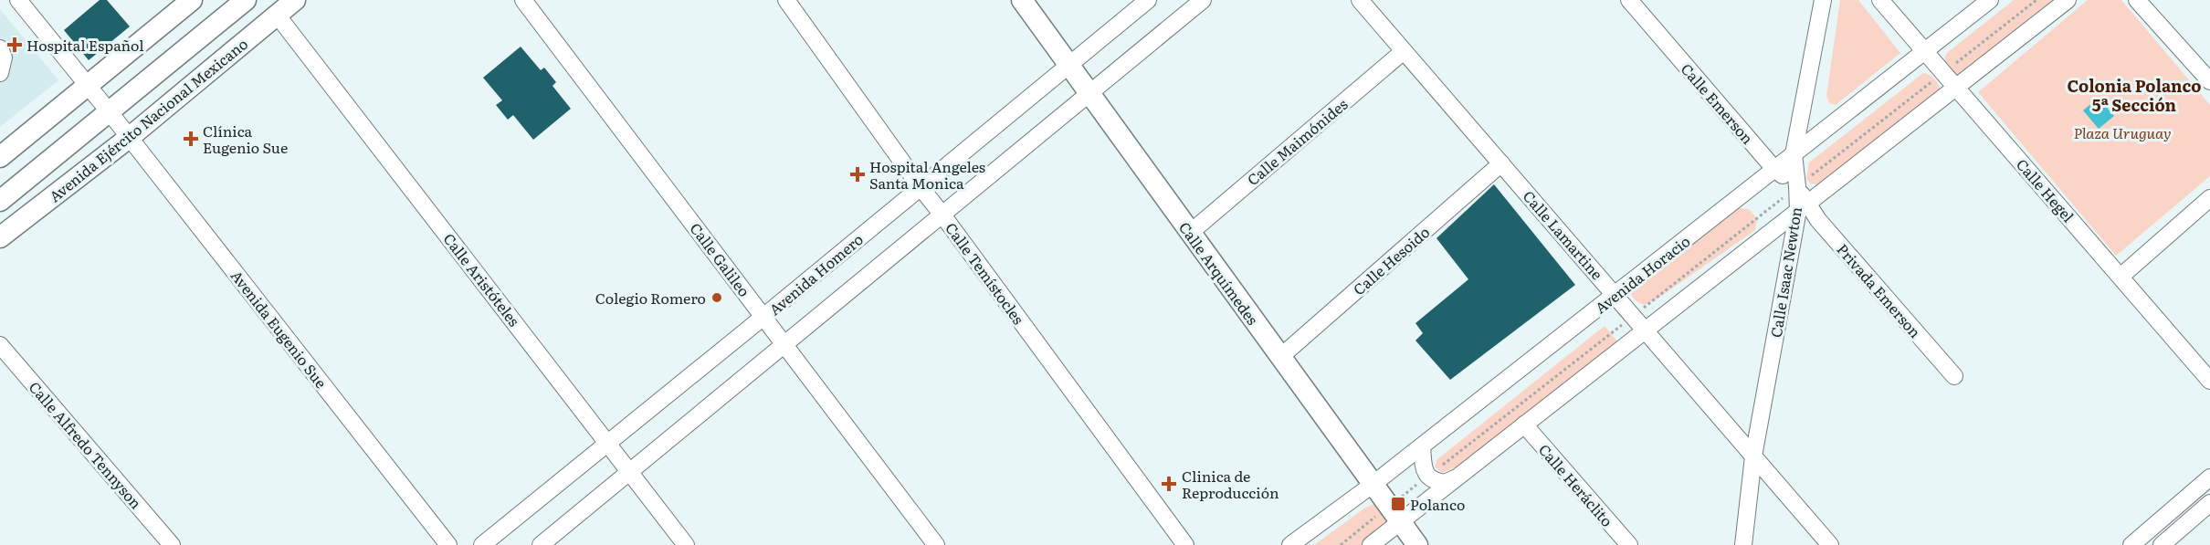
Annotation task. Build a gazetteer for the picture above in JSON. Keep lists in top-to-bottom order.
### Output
{
  "streets": {
    "main road": ["Avenida Ejército Nacional Mexicano", "Calle Arquímedes"],
    "street": [
      "Calle Emerson",
      "Calle Maimónides",
      "Calle Hegel",
      "Calle Lamartine",
      "Calle Galileo",
      "Calle Hesoido",
      "Calle Isaac Newton",
      "Calle Temístocles",
      "Avenida Homero",
      "Avenida Horacio",
      "Calle Aristóteles",
      "Privada Emerson",
      "Avenida Eugenio Sue",
      "Calle Alfredo Tennyson",
      "Calle Heráclito"
    ]
  },
  "crossings": [
    ["Calle Emerson", "Calle Isaac Newton"],
    ["Calle Emerson", "Avenida Horacio"],
    ["Calle Emerson", "Privada Emerson"],
    ["Avenida Ejército Nacional Mexicano", "Calle Aristóteles"],
    ["Avenida Ejército Nacional Mexicano", "Avenida Eugenio Sue"],
    ["Calle Maimónides", "Calle Lamartine"],
    ["Calle Maimónides", "Calle Arquímedes"],
    ["Calle Hegel", "Avenida Horacio"],
    ["Calle Lamartine", "Calle Hesoido"],
    ["Calle Lamartine", "Calle Isaac Newton"],
    ["Calle Lamartine", "Avenida Horacio"],
    ["Calle Galileo", "Avenida Homero"],
    ["Calle Hesoido", "Calle Arquímedes"],
    ["Calle Isaac Newton", "Avenida Horacio"],
    ["Calle Isaac Newton", "Privada Emerson"],
    ["Calle Temístocles", "Avenida Homero"],
    ["Calle Arquímedes", "Avenida Homero"],
    ["Calle Arquímedes", "Avenida Horacio"],
    ["Avenida Homero", "Calle Aristóteles"]
  ],
  "districts": ["Colonia Polanco 5ª Sección"],
  "parks": ["Plaza Uruguay"],
  "places": {
    "health": [
      "Hospital Español",
      "Clínica Eugenio Sue",
      "Hospital Angeles Santa Monica",
      "Clinica de Reproducción"
    ],
    "other": ["Colegio Romero"],
    "transit": ["Polanco"]
  }
}
